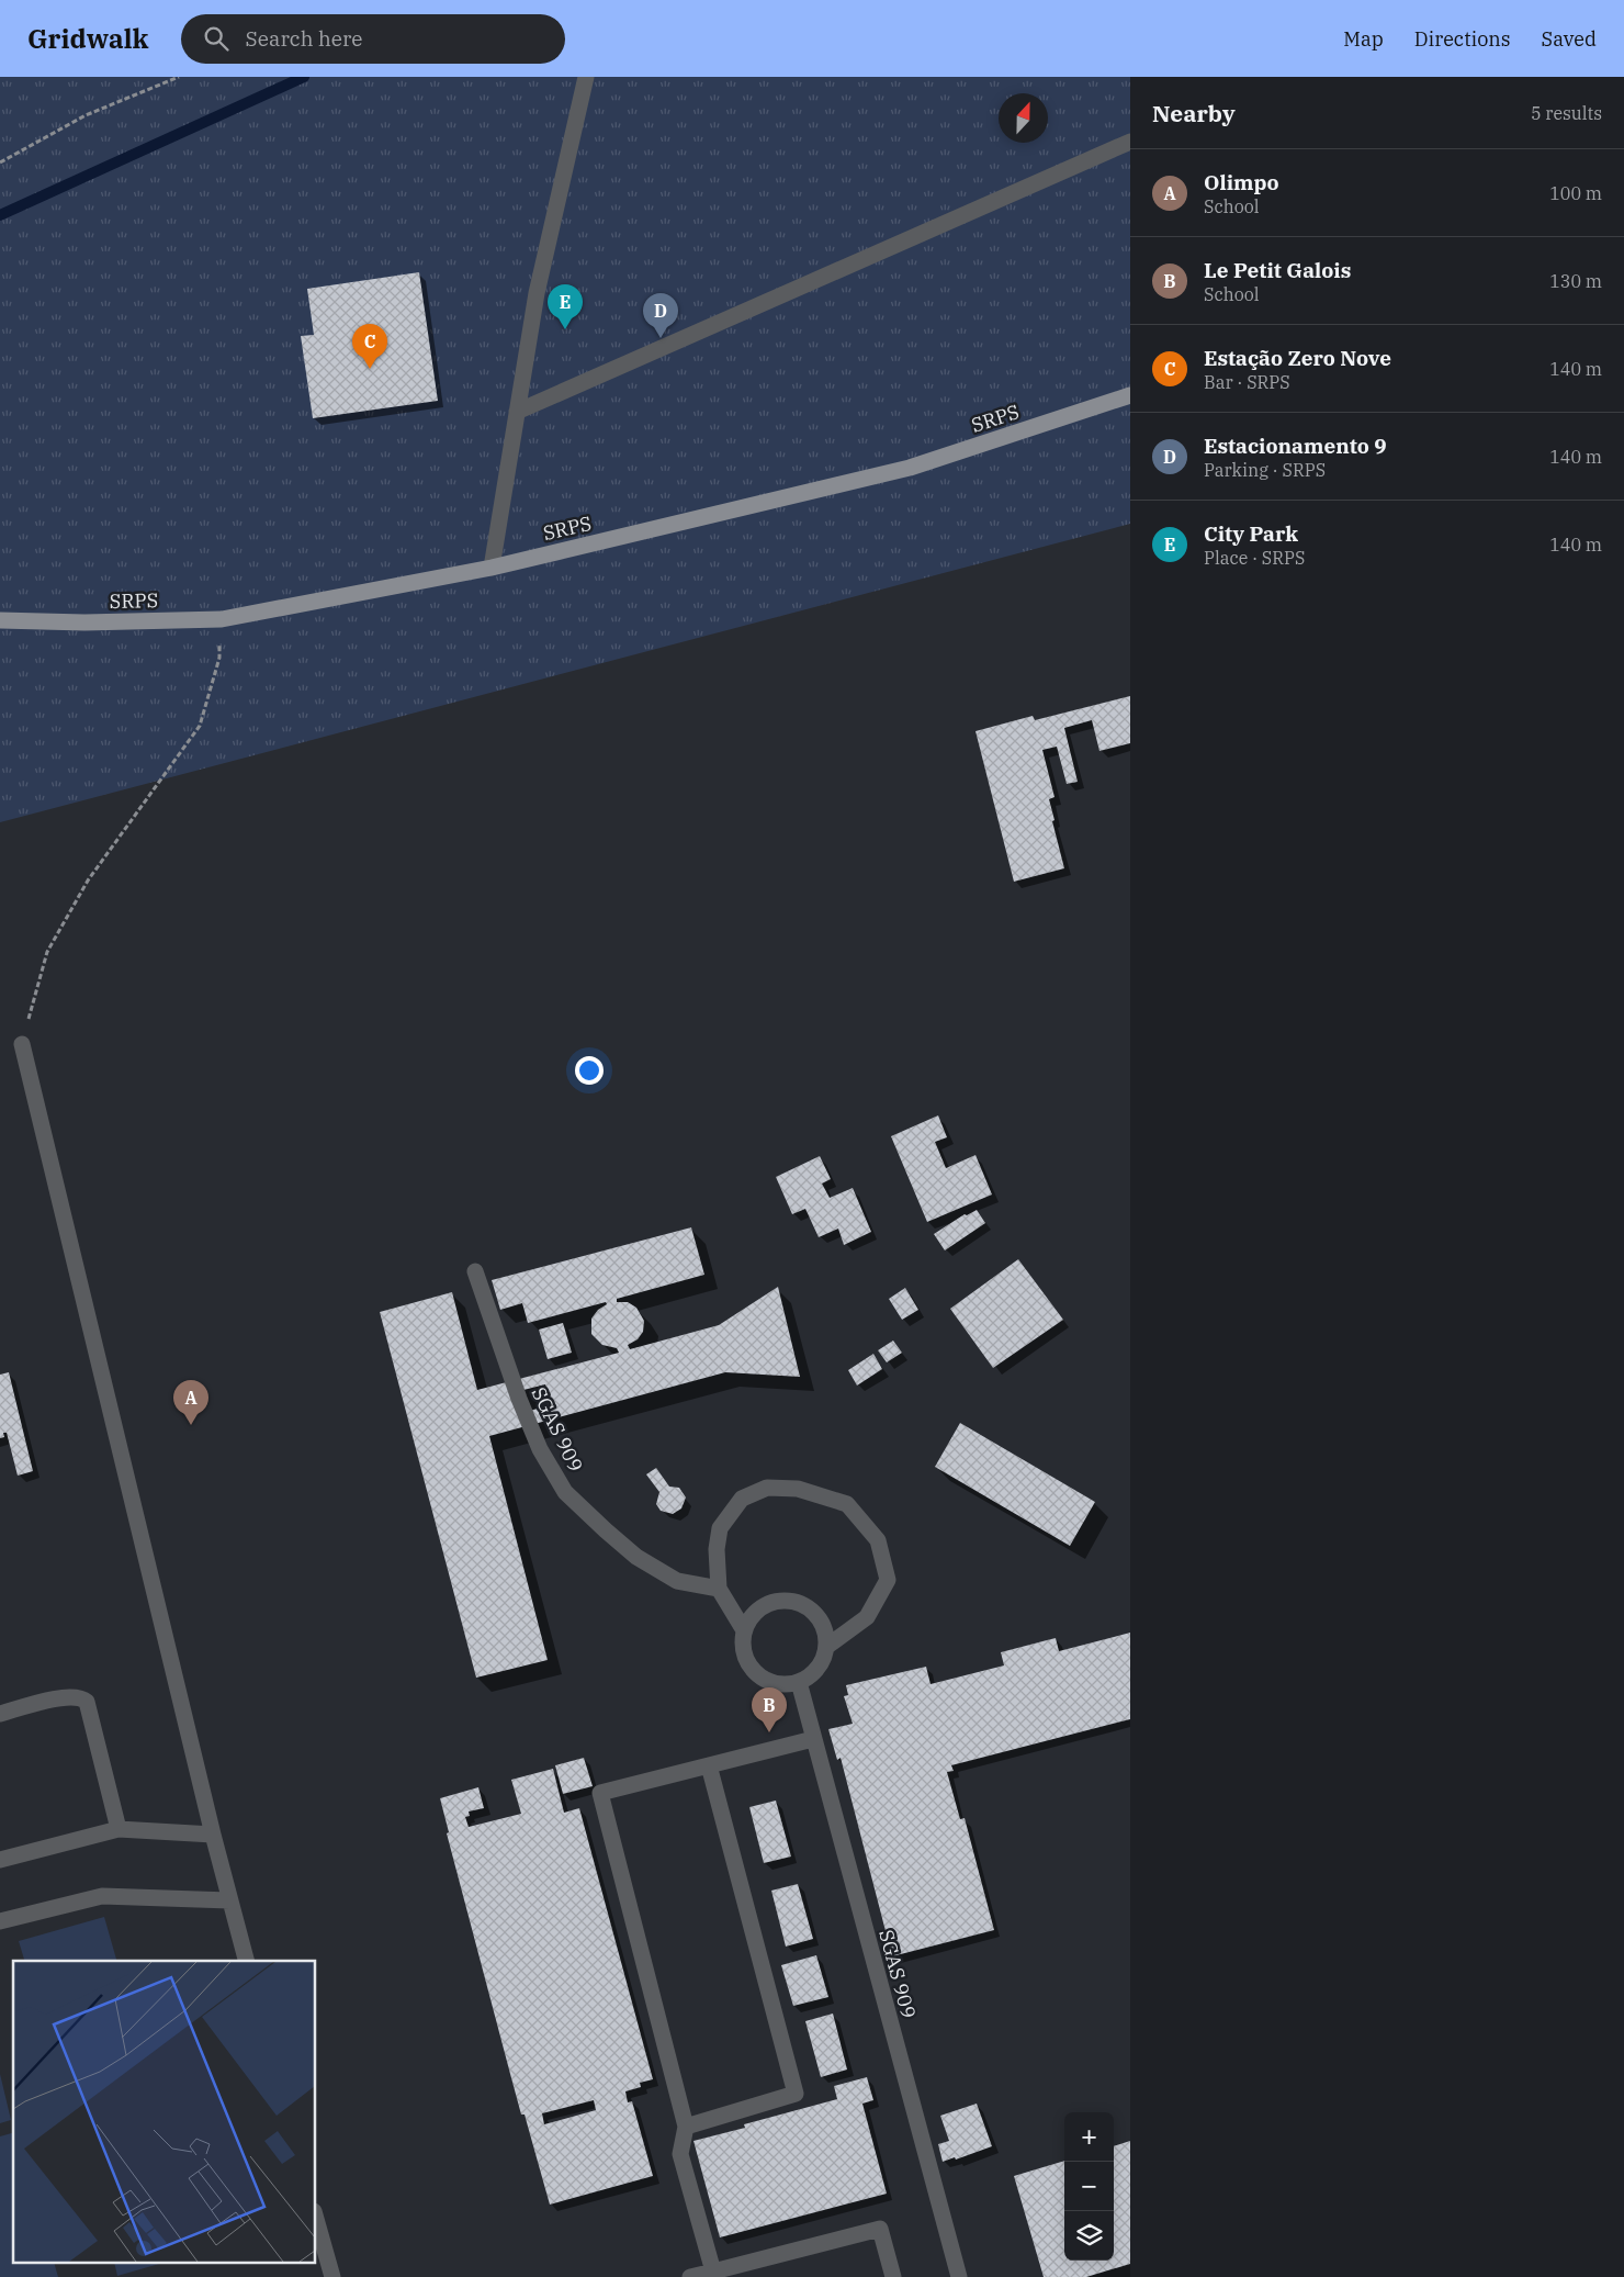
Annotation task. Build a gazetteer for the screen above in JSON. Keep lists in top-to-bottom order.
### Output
{
  "streets": {
    "main road": ["SRPS"],
    "lane": ["SGAS 909"]
  },
  "north": "top",
  "page": {
    "header": "Gridwalk",
    "search": "Search here",
    "nav": ["Map", "Directions", "Saved"],
    "heading": ["Nearby", "5 results"],
    "list": [
      {
        "mark": "A",
        "name": "Olimpo",
        "note": "School",
        "value": "100 m"
      },
      {
        "mark": "B",
        "name": "Le Petit Galois",
        "note": "School",
        "value": "130 m"
      },
      {
        "mark": "C",
        "name": "Estação Zero Nove",
        "note": "Bar · SRPS",
        "value": "140 m"
      },
      {
        "mark": "D",
        "name": "Estacionamento 9",
        "note": "Parking · SRPS",
        "value": "140 m"
      },
      {
        "mark": "E",
        "name": "City Park",
        "note": "Place · SRPS",
        "value": "140 m"
      }
    ],
    "pins": [
      "E",
      "D",
      "C",
      "A",
      "B"
    ],
    "map_buttons": ["+", "−"]
  }
}
